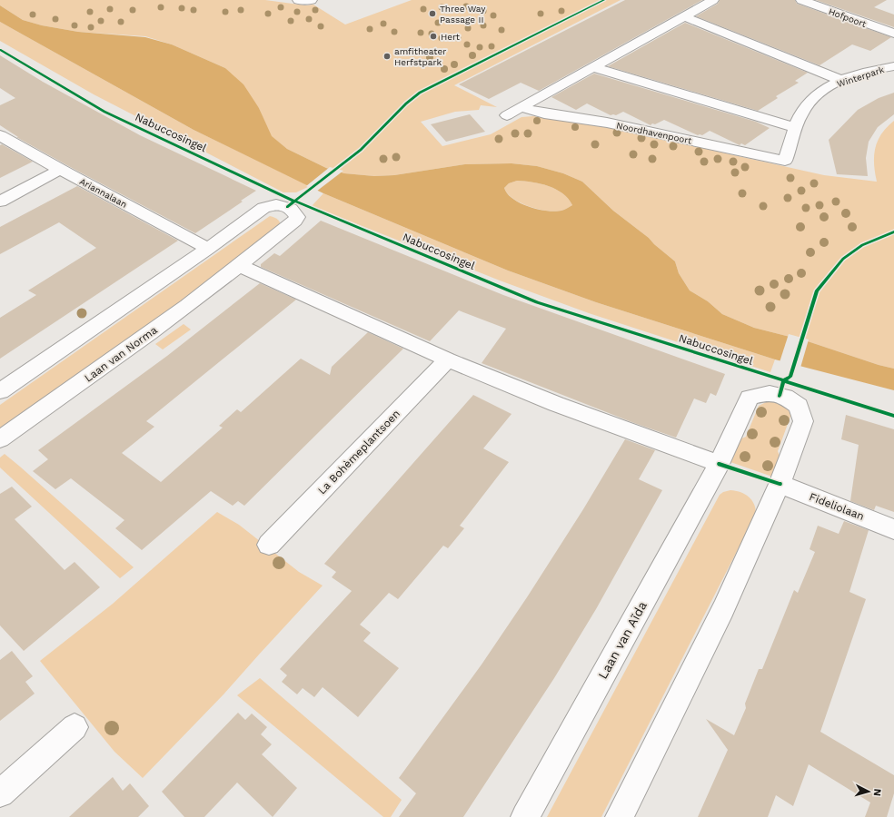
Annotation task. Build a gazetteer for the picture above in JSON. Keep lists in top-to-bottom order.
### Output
{
  "streets": {
    "street": [
      "Hofpoort",
      "Winterpark",
      "Noordhavenpoort",
      "Ariannalaan",
      "Laan van Norma",
      "La Bohèmeplantsoen",
      "Fideliolaan",
      "Laan van Aïda"
    ],
    "cycle path": ["Nabuccosingel"]
  },
  "crossings": [
    ["Winterpark", "Noordhavenpoort"],
    ["Ariannalaan", "Laan van Norma"],
    ["Fideliolaan", "Laan van Aïda"]
  ],
  "places": ["Three Way Passage II", "Hert", "amfitheater Herfstpark"],
  "north": "right"
}
